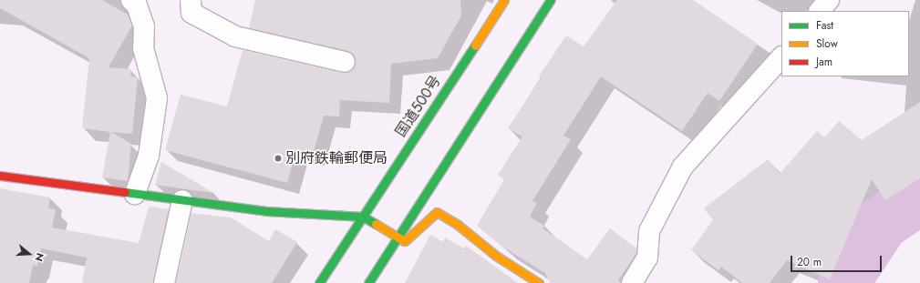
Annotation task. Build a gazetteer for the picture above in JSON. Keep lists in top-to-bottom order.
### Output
{
  "streets": {
    "main road": ["国道500号"]
  },
  "places": ["別府鉄輪郵便局"],
  "legend": ["Fast", "Slow", "Jam"],
  "scale_bar": "20 m",
  "north": "right"
}
